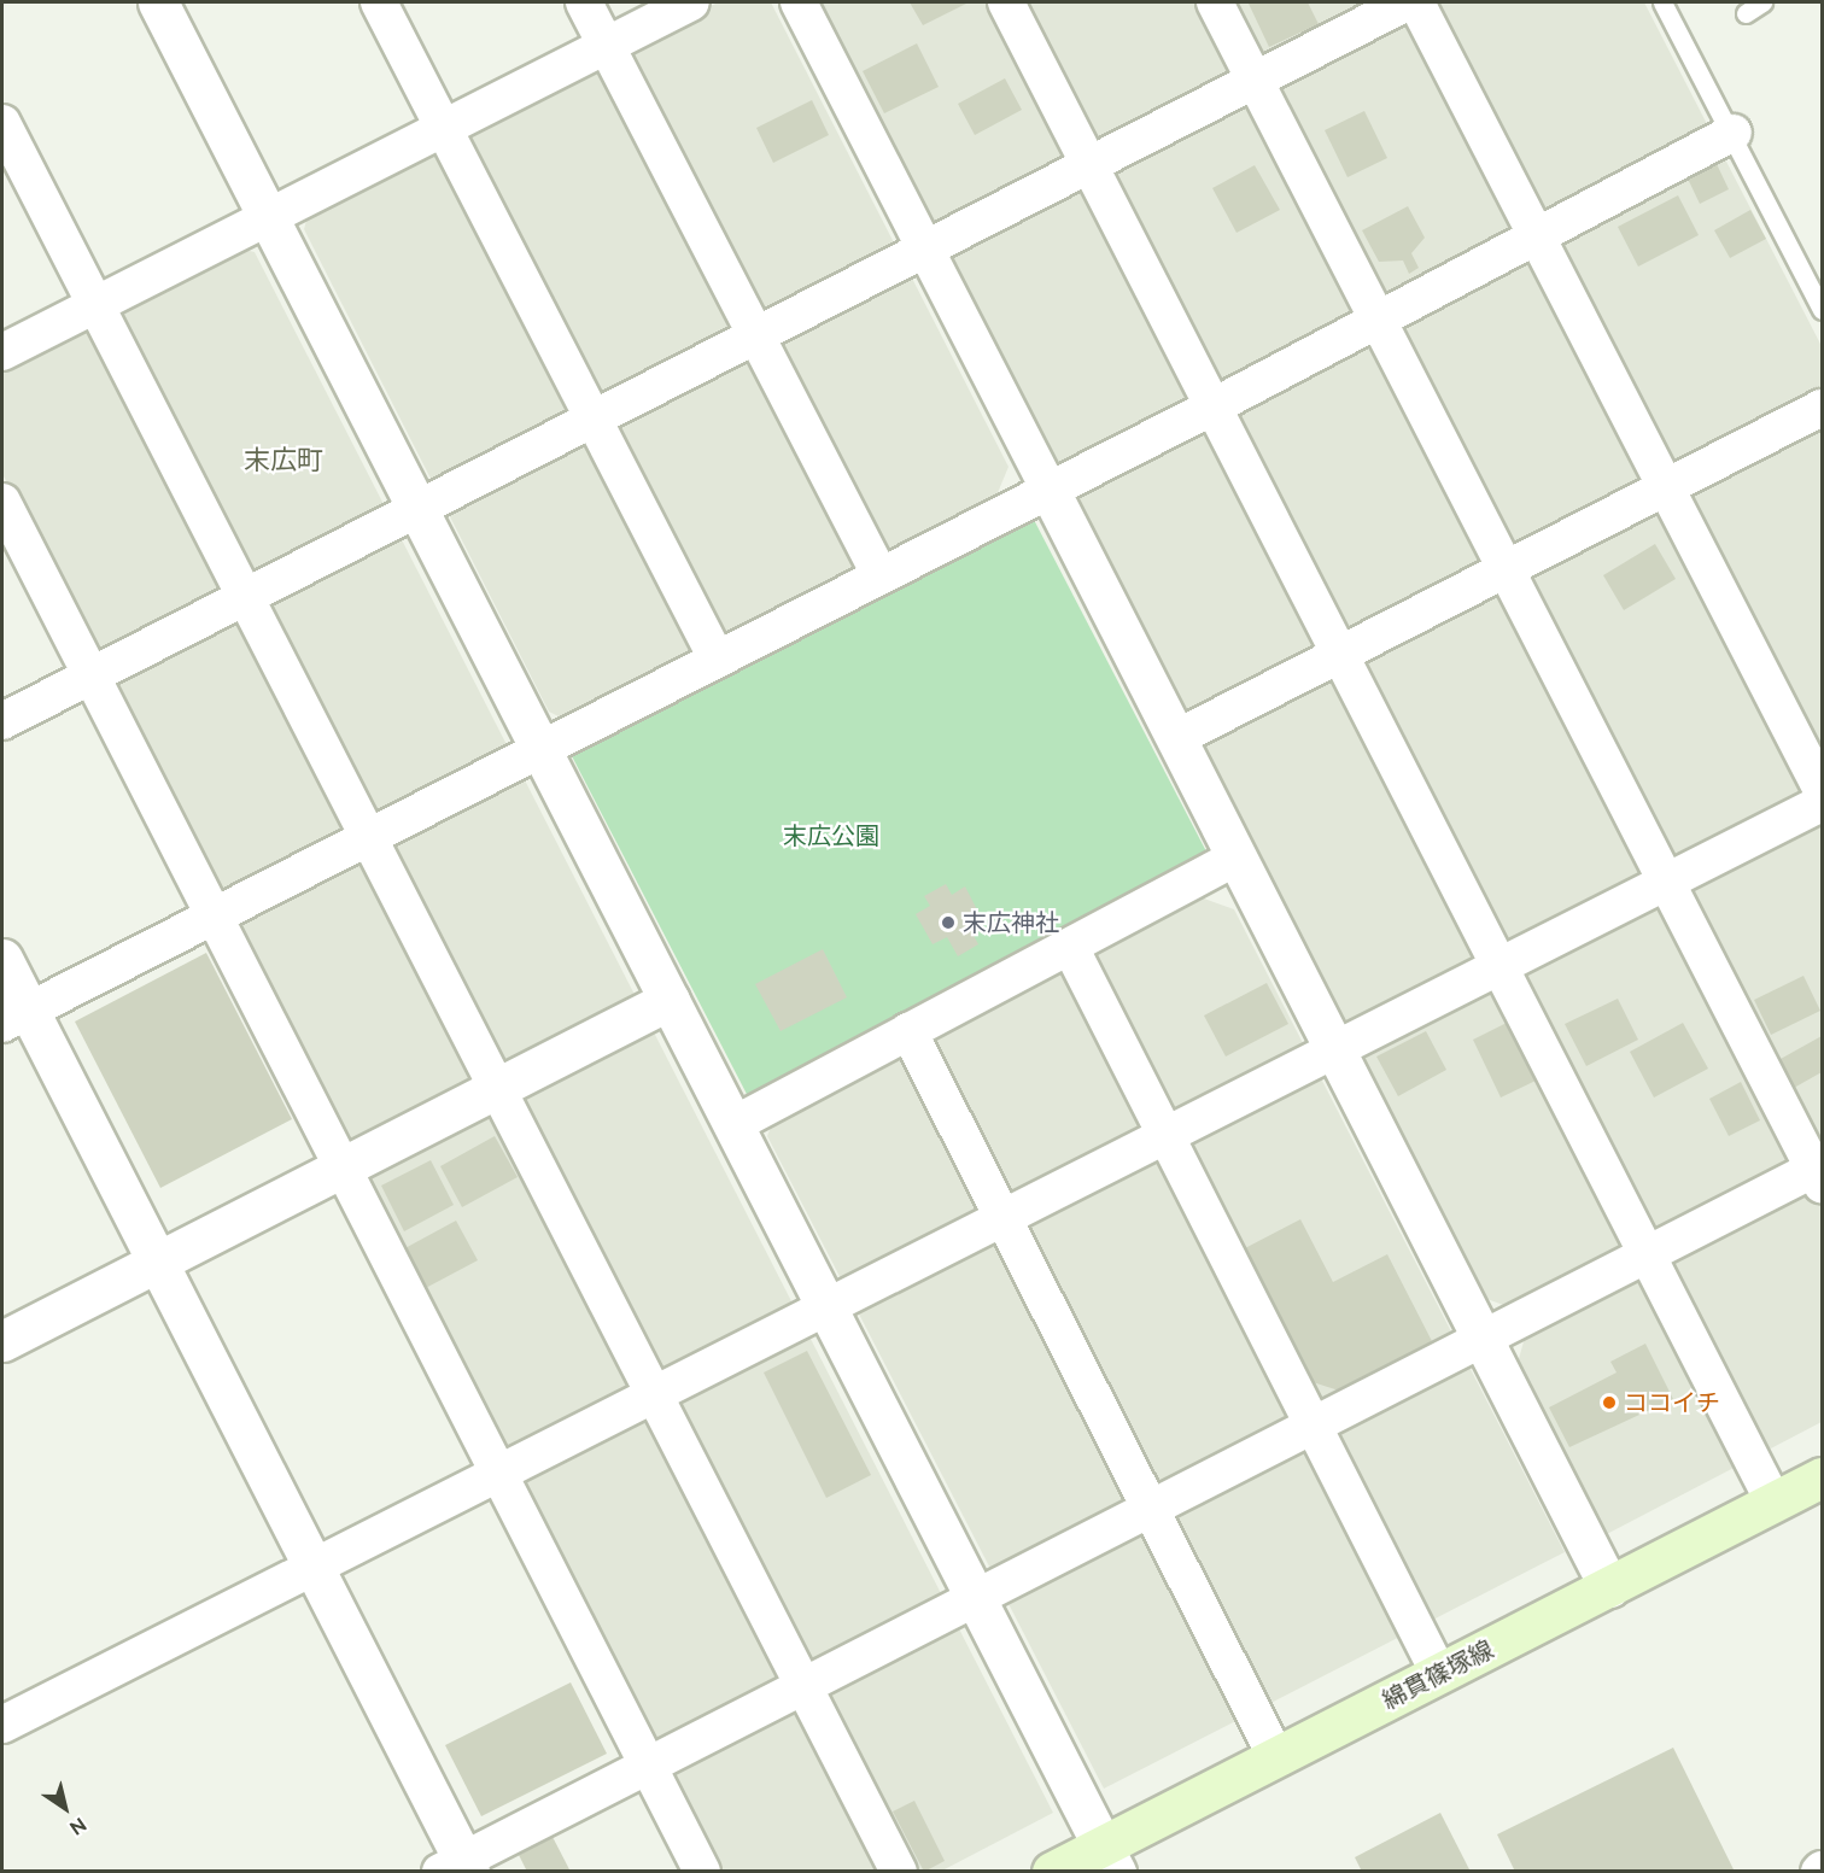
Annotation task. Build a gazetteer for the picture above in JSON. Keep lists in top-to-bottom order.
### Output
{
  "streets": {
    "main road": ["綿貫篠塚線"]
  },
  "districts": ["末広町"],
  "parks": ["末広公園"],
  "places": ["末広神社", "ココイチ"],
  "north": "bottom right"
}
